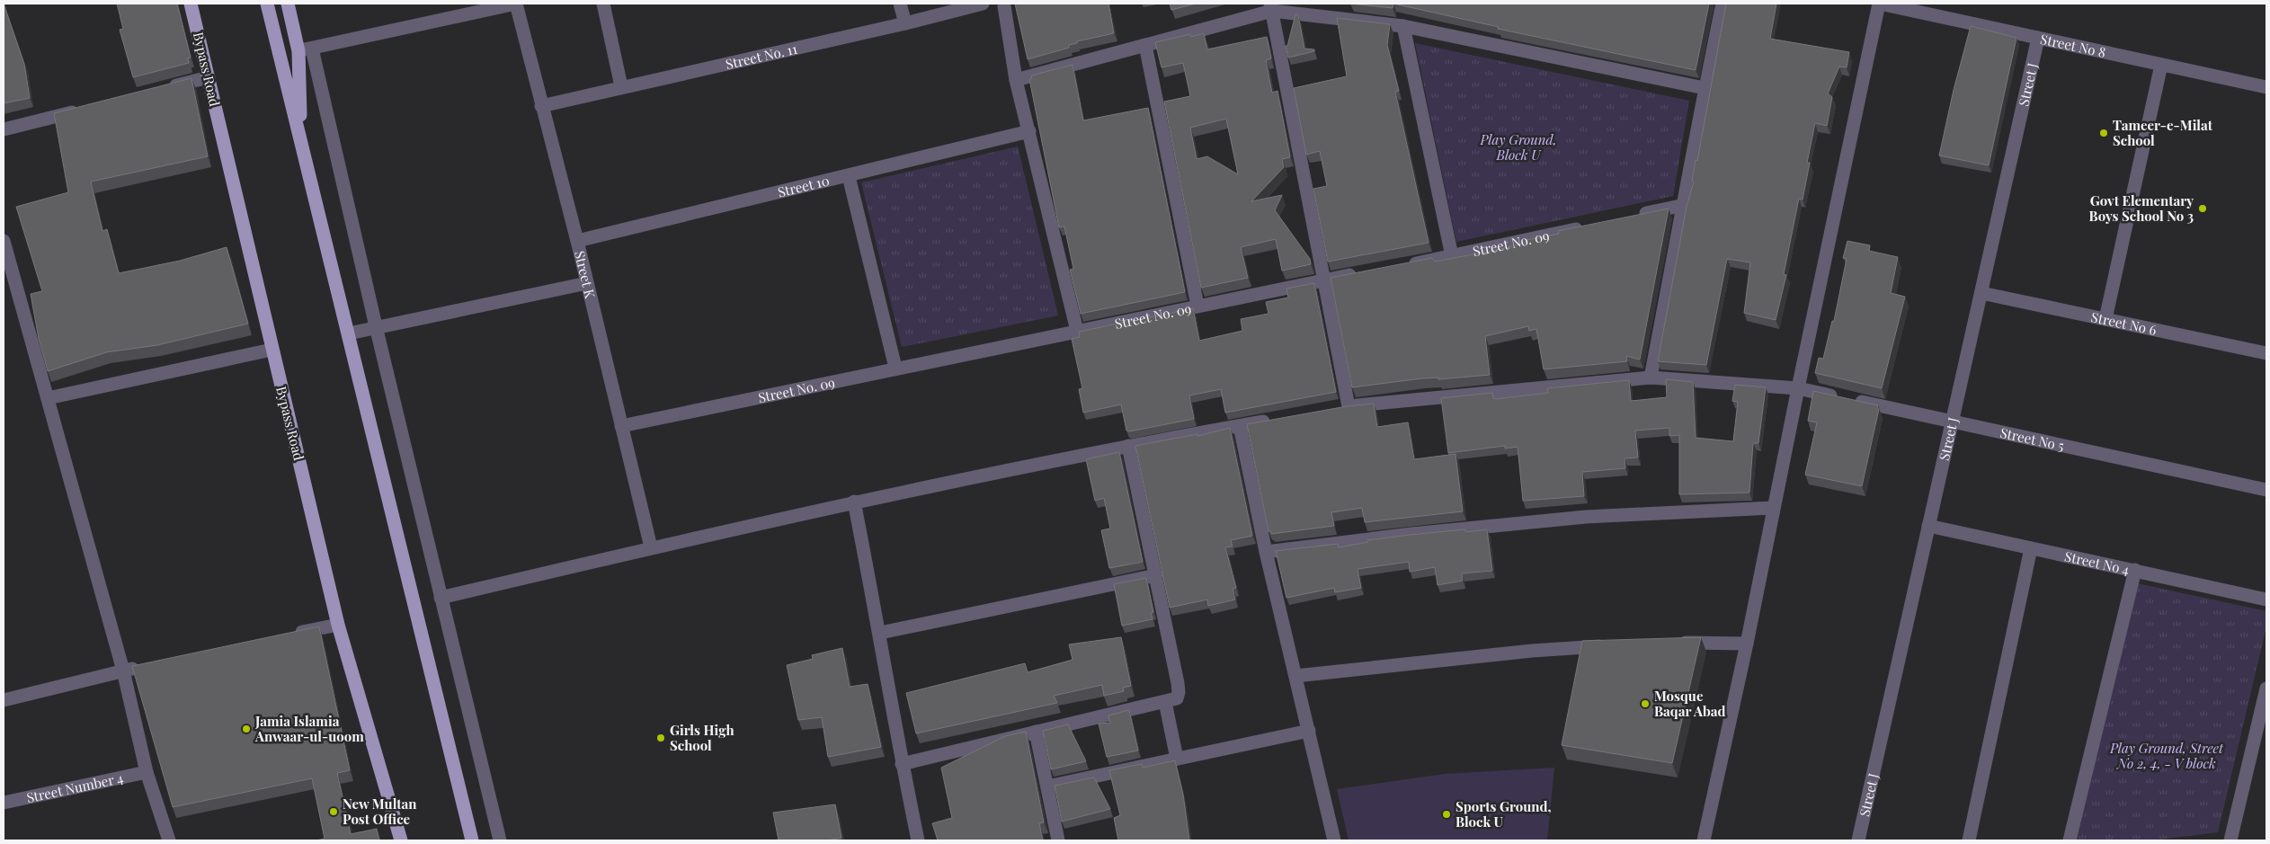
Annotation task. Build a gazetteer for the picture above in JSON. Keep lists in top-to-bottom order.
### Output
{
  "streets": {
    "main road": ["Bypass Road"],
    "street": [
      "Street No 8",
      "Street No. 11",
      "Street J",
      "Street 10",
      "Street No. 09",
      "Street K",
      "Street No 6",
      "Street No 5",
      "Street No 4",
      "Street Number 4"
    ]
  },
  "crossings": [
    ["Street No 8", "Street J"],
    ["Street No. 11", "Street K"],
    ["Street J", "Street No 6"],
    ["Street J", "Street No 5"],
    ["Street J", "Street No 4"],
    ["Street 10", "Street K"],
    ["Street No. 09", "Street K"]
  ],
  "parks": ["Play Ground, Block U", "Play Ground, Street No 2, 4, - V block"],
  "places": [
    "Tameer-e-Milat School",
    "Govt Elementary Boys School No 3",
    "Mosque Baqar Abad",
    "Jamia Islamia Anwaar-ul-uoom",
    "Girls High School",
    "New Multan Post Office",
    "Sports Ground, Block U"
  ]
}
